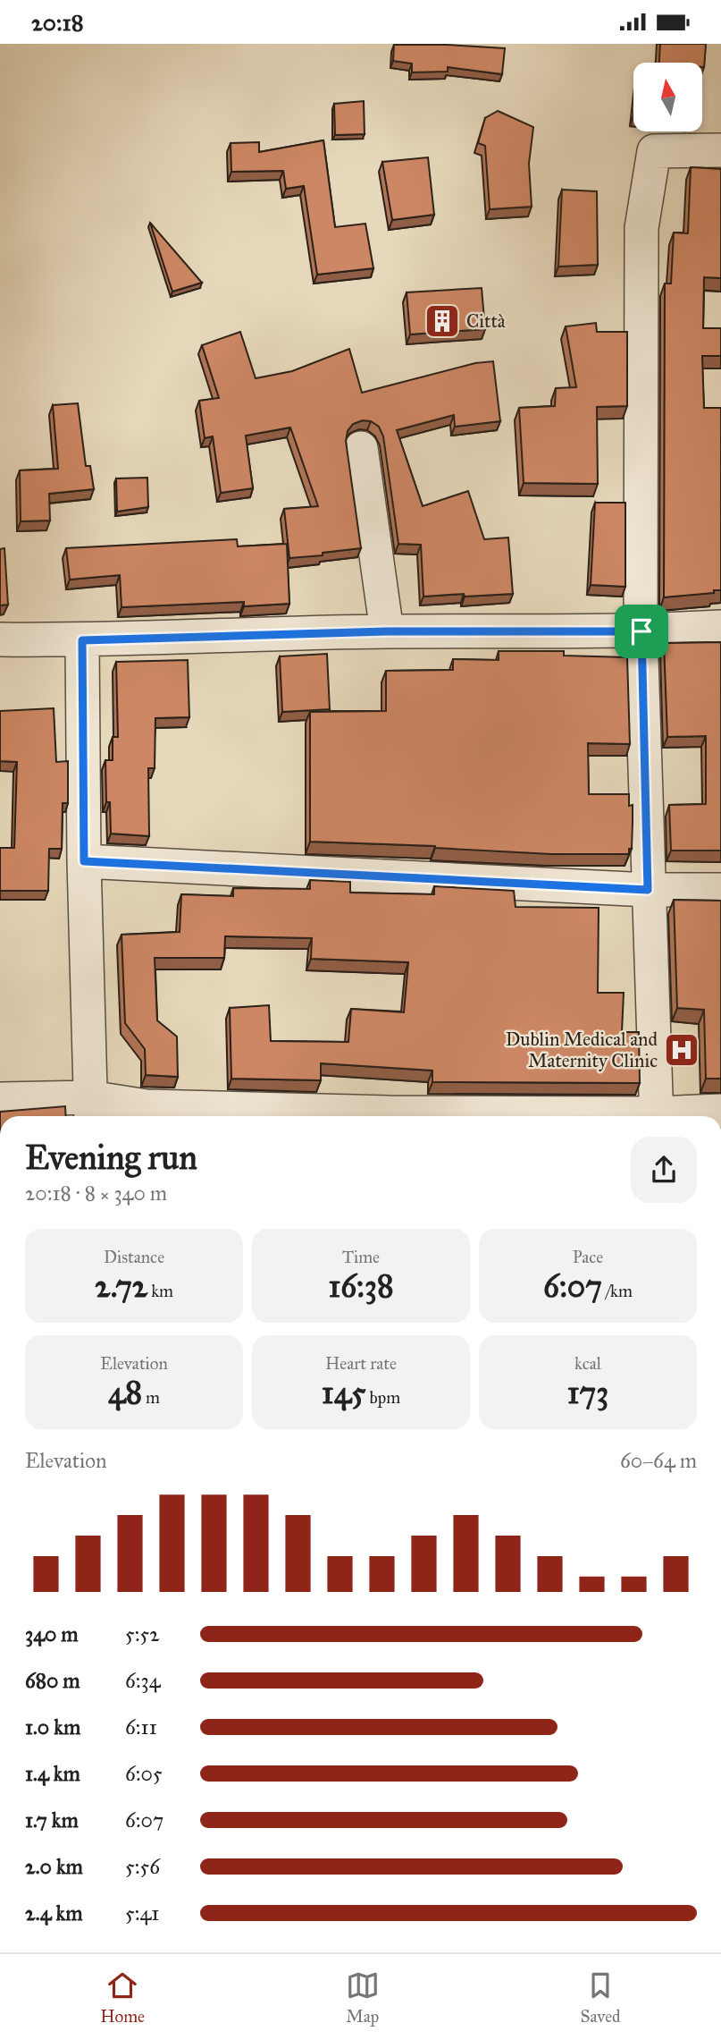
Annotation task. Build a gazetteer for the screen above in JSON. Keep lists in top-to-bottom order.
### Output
{
  "places": {
    "building": ["Città"],
    "hospital": ["Dublin Medical and Maternity Clinic"]
  },
  "north": "top",
  "page": {
    "status": "20:18",
    "heading": ["Evening run", "20:18 · 8 × 340 m"],
    "stats": [
      ["Distance", "2.72 km"],
      ["Time", "16:38"],
      ["Pace", "6:07 /km"],
      ["Elevation", "48 m"],
      ["Heart rate", "145 bpm"],
      ["kcal", "173"]
    ],
    "chart": ["Elevation", "60–64 m"],
    "list": [
      {
        "name": "340 m",
        "note": "5:52"
      },
      {
        "name": "680 m",
        "note": "6:34"
      },
      {
        "name": "1.0 km",
        "note": "6:11"
      },
      {
        "name": "1.4 km",
        "note": "6:05"
      },
      {
        "name": "1.7 km",
        "note": "6:07"
      },
      {
        "name": "2.0 km",
        "note": "5:56"
      },
      {
        "name": "2.4 km",
        "note": "5:41"
      }
    ],
    "tabs": ["Home", "Map", "Saved"]
  }
}
